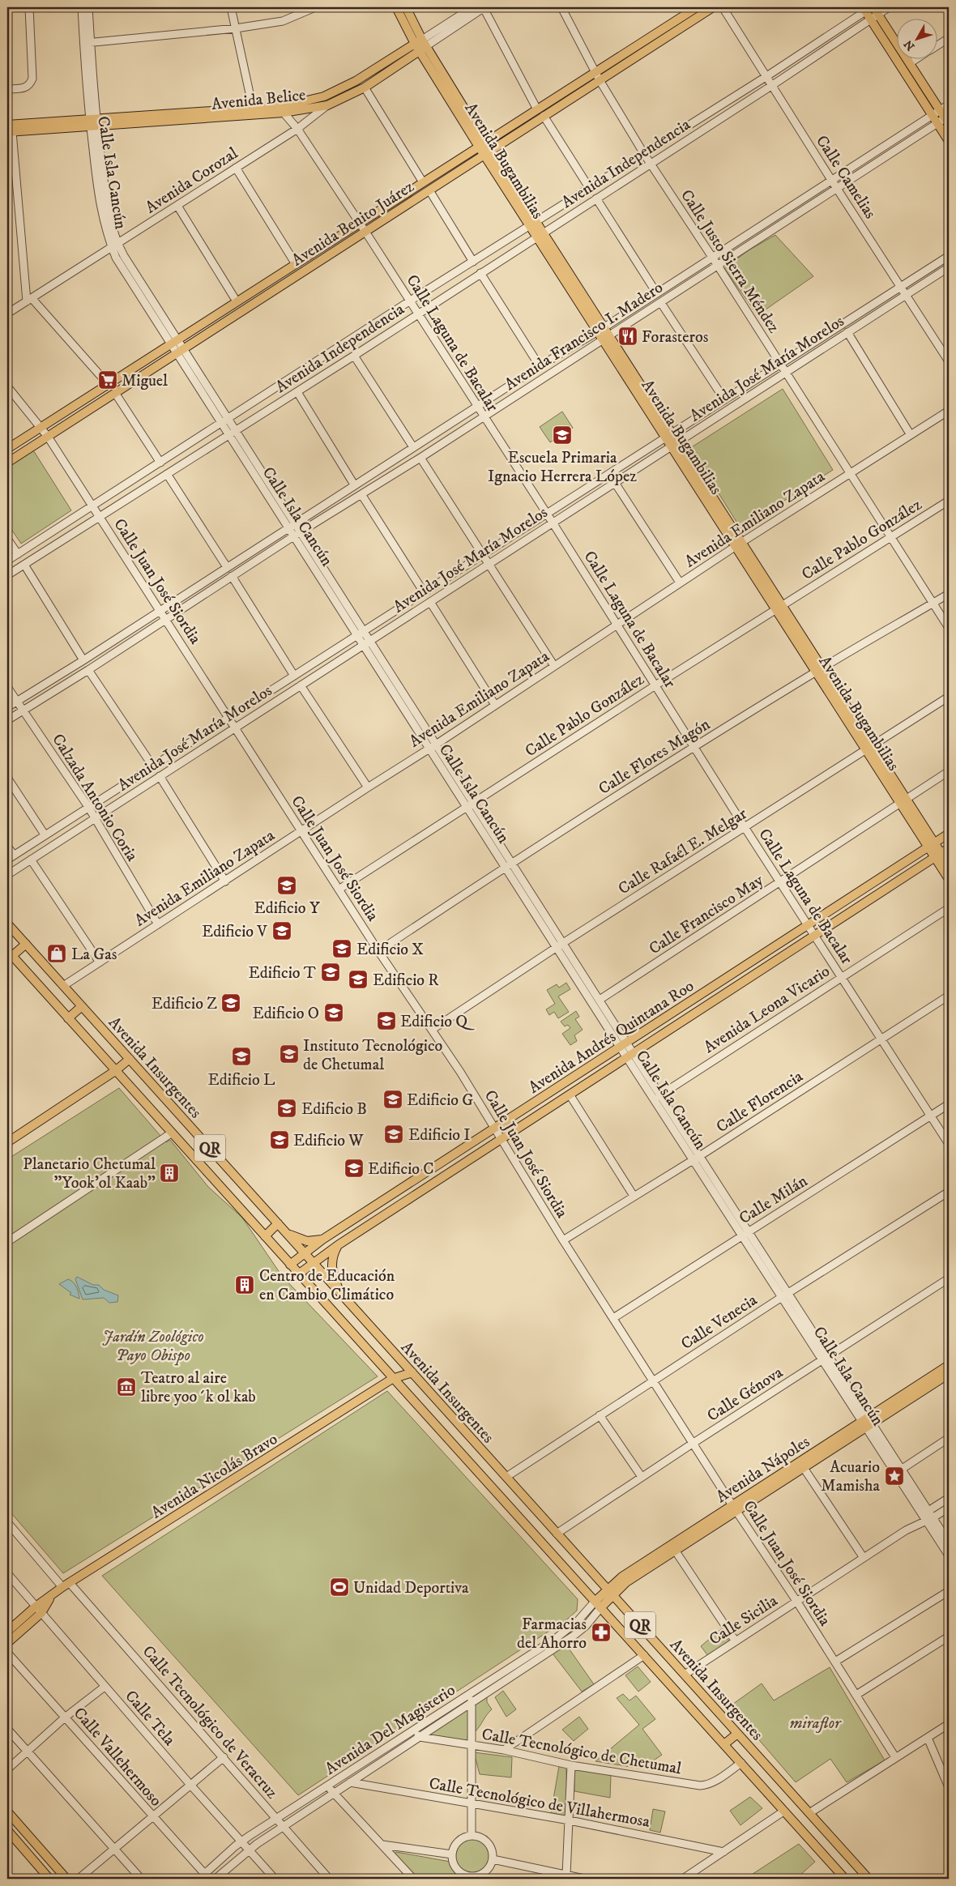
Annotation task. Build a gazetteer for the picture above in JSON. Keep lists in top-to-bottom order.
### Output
{
  "streets": {
    "main road": [
      "Avenida Belice",
      "Avenida Bugambilias",
      "Avenida Benito Juárez",
      "Avenida Andrés Quintana Roo",
      "Avenida Insurgentes",
      "QR",
      "Avenida Nápoles",
      "Avenida Nicolás Bravo"
    ],
    "street": [
      "Avenida Independencia",
      "Calle Isla Cancún",
      "Calle Camelias",
      "Avenida Corozal",
      "Calle Justo Sierra Méndez",
      "Avenida Francisco I. Madero",
      "Calle Laguna de Bacalar",
      "Avenida José María Morelos",
      "Avenida Emiliano Zapata",
      "Calle Pablo González",
      "Calle Juan José Siordia",
      "Calle Flores Magón",
      "Calzada Antonio Coria",
      "Calle Rafaél E. Melgar",
      "Calle Francisco May",
      "Avenida Leona Vicario",
      "Calle Florencia",
      "Calle Milán",
      "Calle Venecia",
      "Calle Génova",
      "Calle Sicilia",
      "Calle Tela",
      "Calle Tecnológico de Veracruz",
      "Avenida Del Magisterio",
      "Calle Tecnológico de Chetumal",
      "Calle Vallehermoso",
      "Calle Tecnológico de Villahermosa"
    ]
  },
  "crossings": [
    ["Avenida Belice", "Avenida Bugambilias"],
    ["Avenida Belice", "Calle Isla Cancún"],
    ["Avenida Belice", "Avenida Corozal"],
    ["Avenida Belice", "Calle Laguna de Bacalar"],
    ["Avenida Bugambilias", "Avenida Independencia"],
    ["Avenida Bugambilias", "Avenida Benito Juárez"],
    ["Avenida Bugambilias", "Avenida Francisco I. Madero"],
    ["Avenida Bugambilias", "Avenida José María Morelos"],
    ["Avenida Bugambilias", "Avenida Emiliano Zapata"],
    ["Avenida Bugambilias", "Calle Pablo González"],
    ["Avenida Bugambilias", "Calle Flores Magón"],
    ["Avenida Bugambilias", "Calle Rafaél E. Melgar"],
    ["Avenida Bugambilias", "Calle Francisco May"],
    ["Avenida Bugambilias", "Avenida Andrés Quintana Roo"],
    ["Avenida Independencia", "Calle Isla Cancún"],
    ["Avenida Independencia", "Calle Camelias"],
    ["Avenida Independencia", "Calle Justo Sierra Méndez"],
    ["Avenida Independencia", "Calle Laguna de Bacalar"],
    ["Avenida Independencia", "Calle Juan José Siordia"],
    ["Calle Isla Cancún", "Avenida Corozal"],
    ["Calle Isla Cancún", "Avenida Benito Juárez"],
    ["Calle Isla Cancún", "Avenida Francisco I. Madero"],
    ["Calle Isla Cancún", "Avenida José María Morelos"],
    ["Calle Isla Cancún", "Avenida Emiliano Zapata"],
    ["Calle Isla Cancún", "Calle Pablo González"],
    ["Calle Isla Cancún", "Calle Flores Magón"],
    ["Calle Isla Cancún", "Calle Rafaél E. Melgar"],
    ["Calle Isla Cancún", "Calle Francisco May"],
    ["Calle Isla Cancún", "Avenida Leona Vicario"],
    ["Calle Isla Cancún", "Avenida Andrés Quintana Roo"],
    ["Calle Isla Cancún", "Calle Florencia"],
    ["Calle Isla Cancún", "Calle Milán"],
    ["Calle Isla Cancún", "Calle Venecia"],
    ["Calle Isla Cancún", "Calle Génova"],
    ["Calle Isla Cancún", "Avenida Nápoles"],
    ["Calle Isla Cancún", "Calle Sicilia"],
    ["Calle Camelias", "Avenida Francisco I. Madero"],
    ["Calle Camelias", "Avenida José María Morelos"],
    ["Avenida Corozal", "Calle Laguna de Bacalar"],
    ["Avenida Benito Juárez", "Calle Justo Sierra Méndez"],
    ["Avenida Benito Juárez", "Calle Laguna de Bacalar"],
    ["Avenida Benito Juárez", "Calle Juan José Siordia"],
    ["Calle Justo Sierra Méndez", "Avenida Francisco I. Madero"],
    ["Calle Justo Sierra Méndez", "Avenida José María Morelos"],
    ["Calle Justo Sierra Méndez", "Avenida Emiliano Zapata"],
    ["Calle Justo Sierra Méndez", "Calle Pablo González"],
    ["Calle Justo Sierra Méndez", "Calle Flores Magón"],
    ["Avenida Francisco I. Madero", "Calle Laguna de Bacalar"],
    ["Avenida Francisco I. Madero", "Calle Juan José Siordia"],
    ["Avenida Francisco I. Madero", "Calzada Antonio Coria"],
    ["Calle Laguna de Bacalar", "Avenida José María Morelos"],
    ["Calle Laguna de Bacalar", "Avenida Emiliano Zapata"],
    ["Calle Laguna de Bacalar", "Calle Pablo González"],
    ["Calle Laguna de Bacalar", "Calle Flores Magón"],
    ["Calle Laguna de Bacalar", "Calle Rafaél E. Melgar"],
    ["Calle Laguna de Bacalar", "Calle Francisco May"],
    ["Calle Laguna de Bacalar", "Avenida Leona Vicario"],
    ["Calle Laguna de Bacalar", "Avenida Andrés Quintana Roo"],
    ["Calle Laguna de Bacalar", "Calle Florencia"],
    ["Calle Laguna de Bacalar", "Calle Milán"],
    ["Avenida José María Morelos", "Calle Juan José Siordia"],
    ["Avenida José María Morelos", "Calzada Antonio Coria"],
    ["Avenida Emiliano Zapata", "Calle Juan José Siordia"],
    ["Avenida Emiliano Zapata", "Calzada Antonio Coria"],
    ["Avenida Emiliano Zapata", "Avenida Insurgentes"],
    ["Calle Pablo González", "Calle Juan José Siordia"],
    ["Calle Juan José Siordia", "Calle Flores Magón"],
    ["Calle Juan José Siordia", "Calle Rafaél E. Melgar"],
    ["Calle Juan José Siordia", "Avenida Andrés Quintana Roo"],
    ["Calle Juan José Siordia", "Calle Florencia"],
    ["Calle Juan José Siordia", "Calle Milán"],
    ["Calle Juan José Siordia", "Calle Venecia"],
    ["Calle Juan José Siordia", "Calle Génova"],
    ["Calle Juan José Siordia", "Avenida Nápoles"],
    ["Calle Juan José Siordia", "Calle Sicilia"],
    ["Avenida Andrés Quintana Roo", "Avenida Insurgentes"],
    ["Avenida Insurgentes", "Calle Venecia"],
    ["Avenida Insurgentes", "Calle Génova"],
    ["Avenida Insurgentes", "Avenida Nápoles"],
    ["Avenida Insurgentes", "Avenida Nicolás Bravo"],
    ["Avenida Insurgentes", "Calle Sicilia"],
    ["Avenida Insurgentes", "Avenida Del Magisterio"],
    ["Avenida Insurgentes", "Calle Tecnológico de Chetumal"],
    ["Avenida Nápoles", "Avenida Del Magisterio"],
    ["Avenida Nicolás Bravo", "Calle Tela"],
    ["Avenida Nicolás Bravo", "Calle Tecnológico de Veracruz"],
    ["Calle Tela", "Avenida Del Magisterio"],
    ["Calle Tecnológico de Veracruz", "Avenida Del Magisterio"],
    ["Avenida Del Magisterio", "Calle Tecnológico de Chetumal"],
    ["Avenida Del Magisterio", "Calle Vallehermoso"],
    ["Avenida Del Magisterio", "Calle Tecnológico de Villahermosa"]
  ],
  "parks": ["Jardín Zoológico Payo Obispo", "miraflor"],
  "places": {
    "restaurant": ["Forasteros"],
    "supermarket": ["Miguel"],
    "school or university": [
      "Escuela Primaria Ignacio Herrera López",
      "Edificio Y",
      "Edificio V",
      "Edificio X",
      "Edificio T",
      "Edificio R",
      "Edificio Z",
      "Edificio O",
      "Edificio Q",
      "Instituto Tecnológico de Chetumal",
      "Edificio L",
      "Edificio G",
      "Edificio B",
      "Edificio I",
      "Edificio W",
      "Edificio C"
    ],
    "shop": ["La Gas"],
    "building": ["Planetario Chetumal \"Yook'ol Kaab\"", "Centro de Educación en Cambio Climático"],
    "museum": ["Teatro al aire libre yoo´k ol kab"],
    "place": ["Acuario Mamisha"],
    "sports": ["Unidad Deportiva"],
    "pharmacy": ["Farmacias del Ahorro"]
  },
  "north": "bottom left"
}
